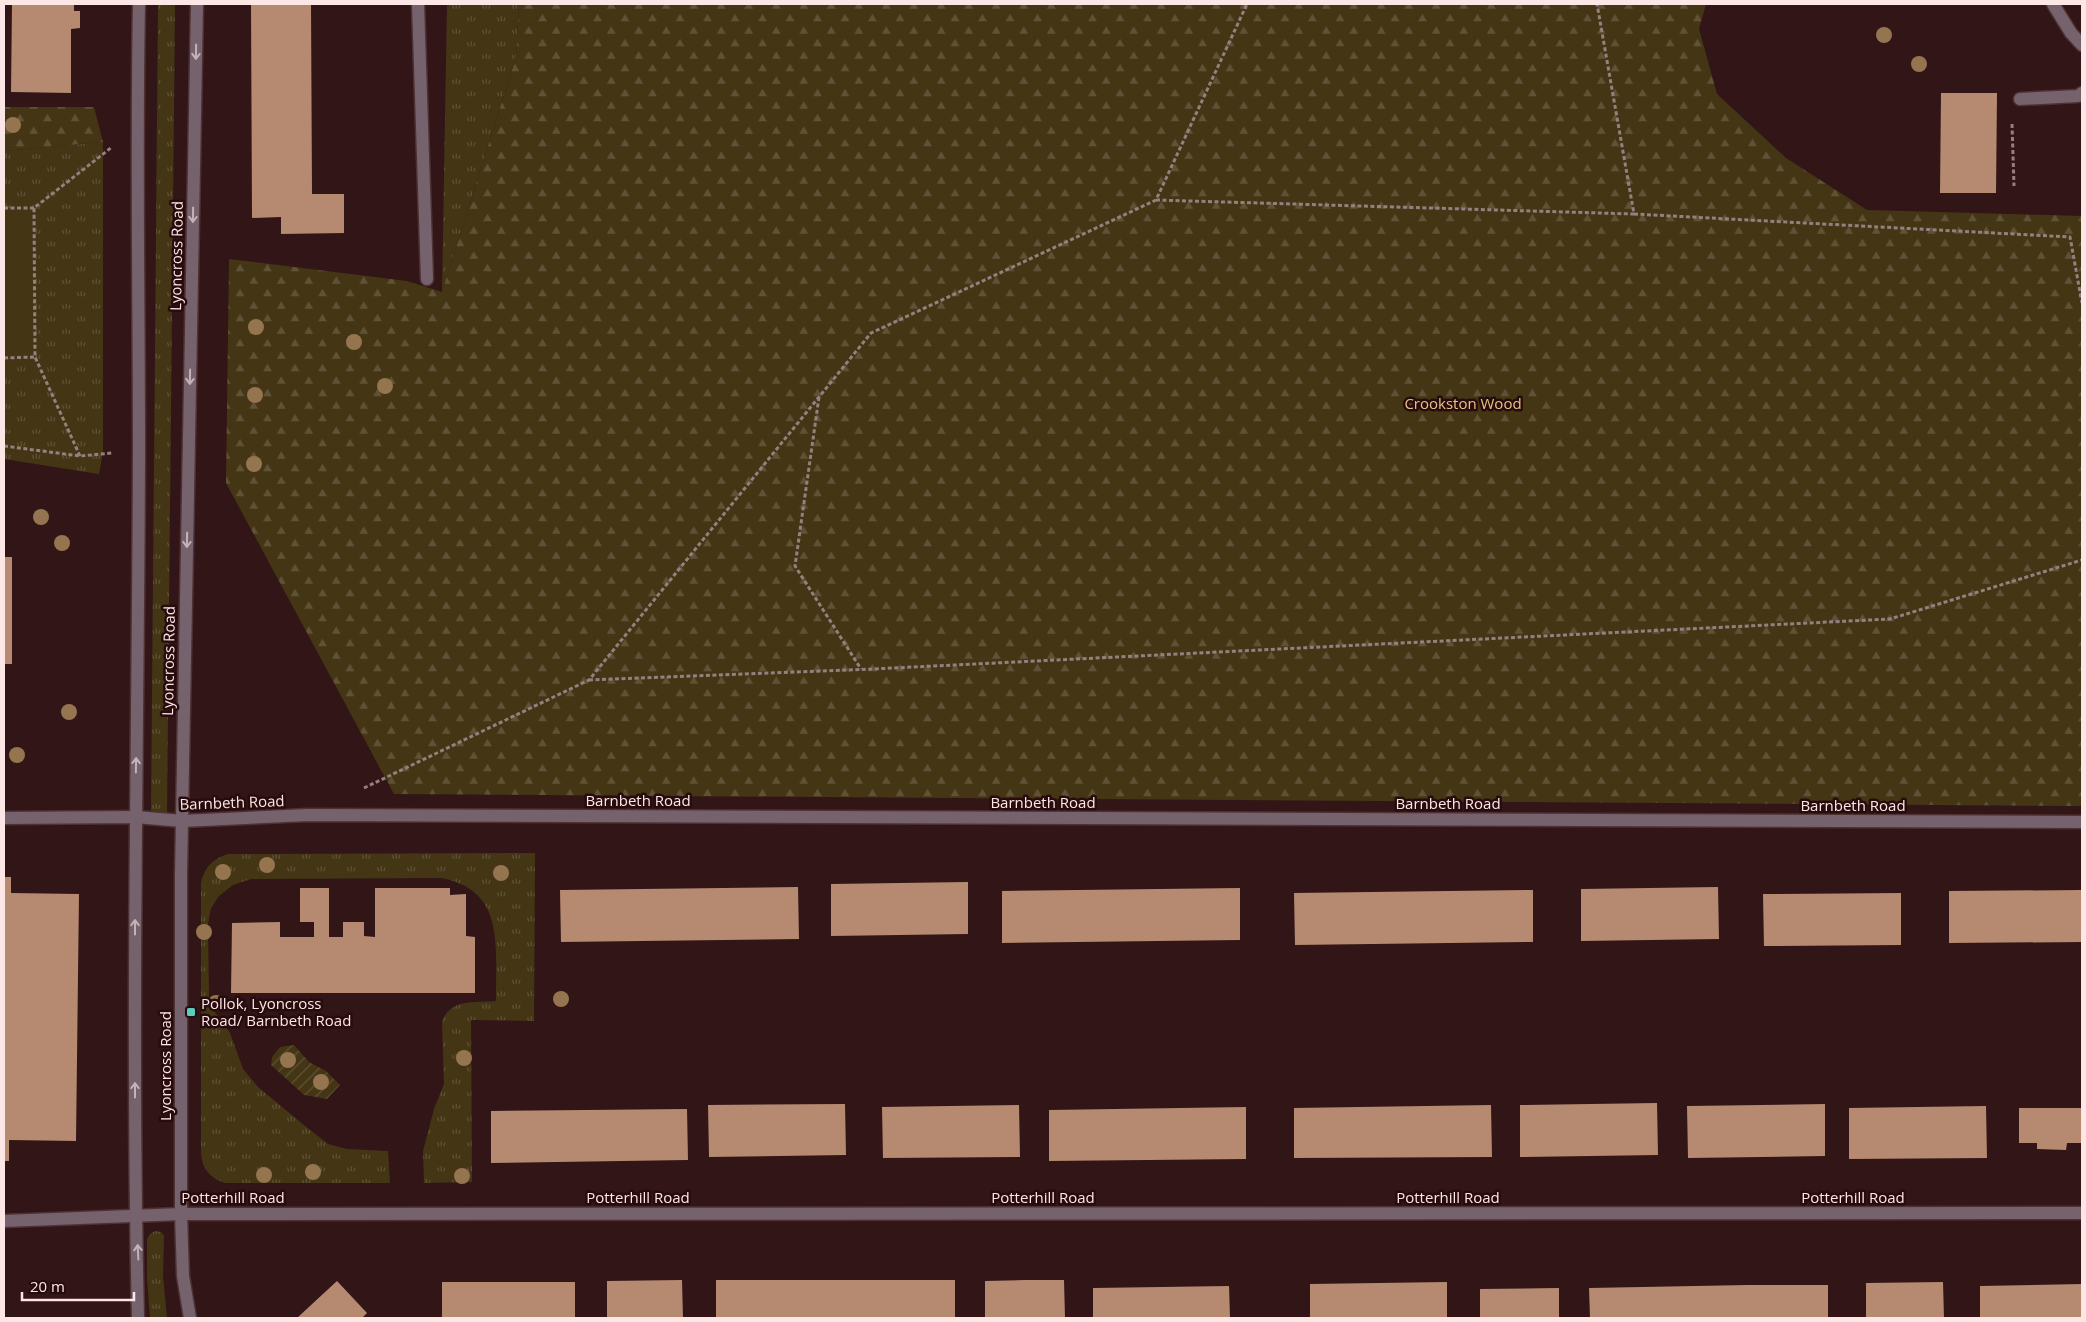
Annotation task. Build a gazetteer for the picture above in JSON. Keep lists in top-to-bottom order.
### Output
{
  "streets": {
    "street": ["Lyoncross Road", "Barnbeth Road", "Potterhill Road"]
  },
  "crossings": [
    ["Lyoncross Road", "Barnbeth Road"],
    ["Lyoncross Road", "Potterhill Road"]
  ],
  "parks": ["Crookston Wood"],
  "places": {
    "transit": ["Pollok, Lyoncross Road/ Barnbeth Road"]
  },
  "scale_bar": "20 m"
}
